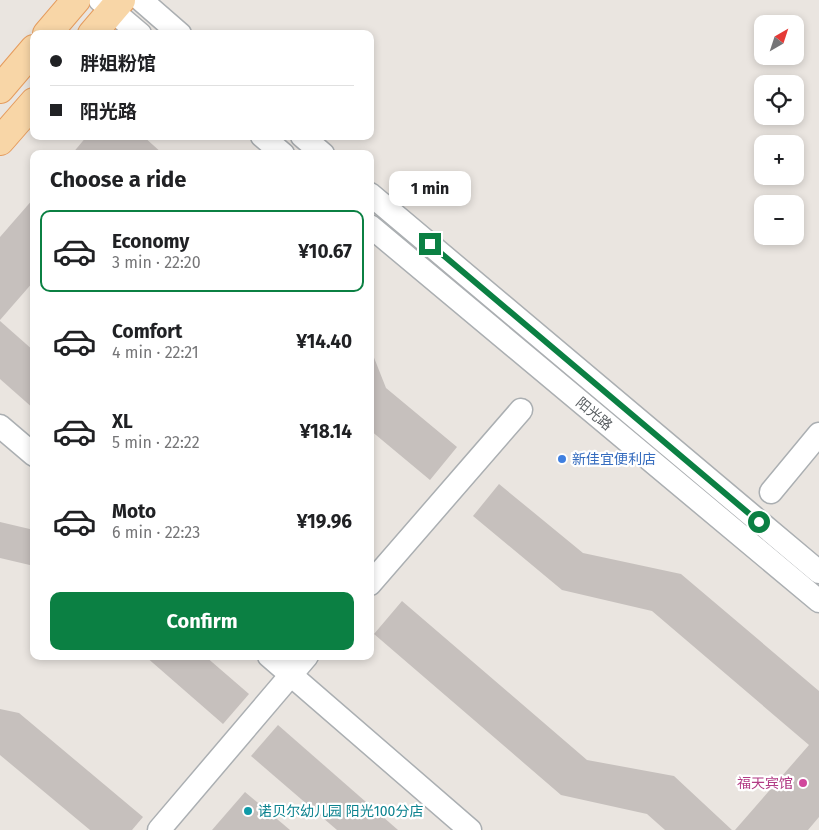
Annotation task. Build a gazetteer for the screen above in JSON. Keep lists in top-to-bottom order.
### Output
{
  "streets": {
    "street": ["阳光路"]
  },
  "places": ["新佳宜便利店", "福天宾馆", "诺贝尔幼儿园 阳光100分店"],
  "north": "top right",
  "page": {
    "map_buttons": ["+", "−"],
    "banner": ["胖姐粉馆", "阳光路"],
    "heading": "Choose a ride",
    "bubble": "1 min",
    "list": [
      {
        "name": "Economy",
        "note": "3 min · 22:20",
        "value": "¥10.67"
      },
      {
        "name": "Comfort",
        "note": "4 min · 22:21",
        "value": "¥14.40"
      },
      {
        "name": "XL",
        "note": "5 min · 22:22",
        "value": "¥18.14"
      },
      {
        "name": "Moto",
        "note": "6 min · 22:23",
        "value": "¥19.96"
      }
    ],
    "buttons": "Confirm"
  }
}
